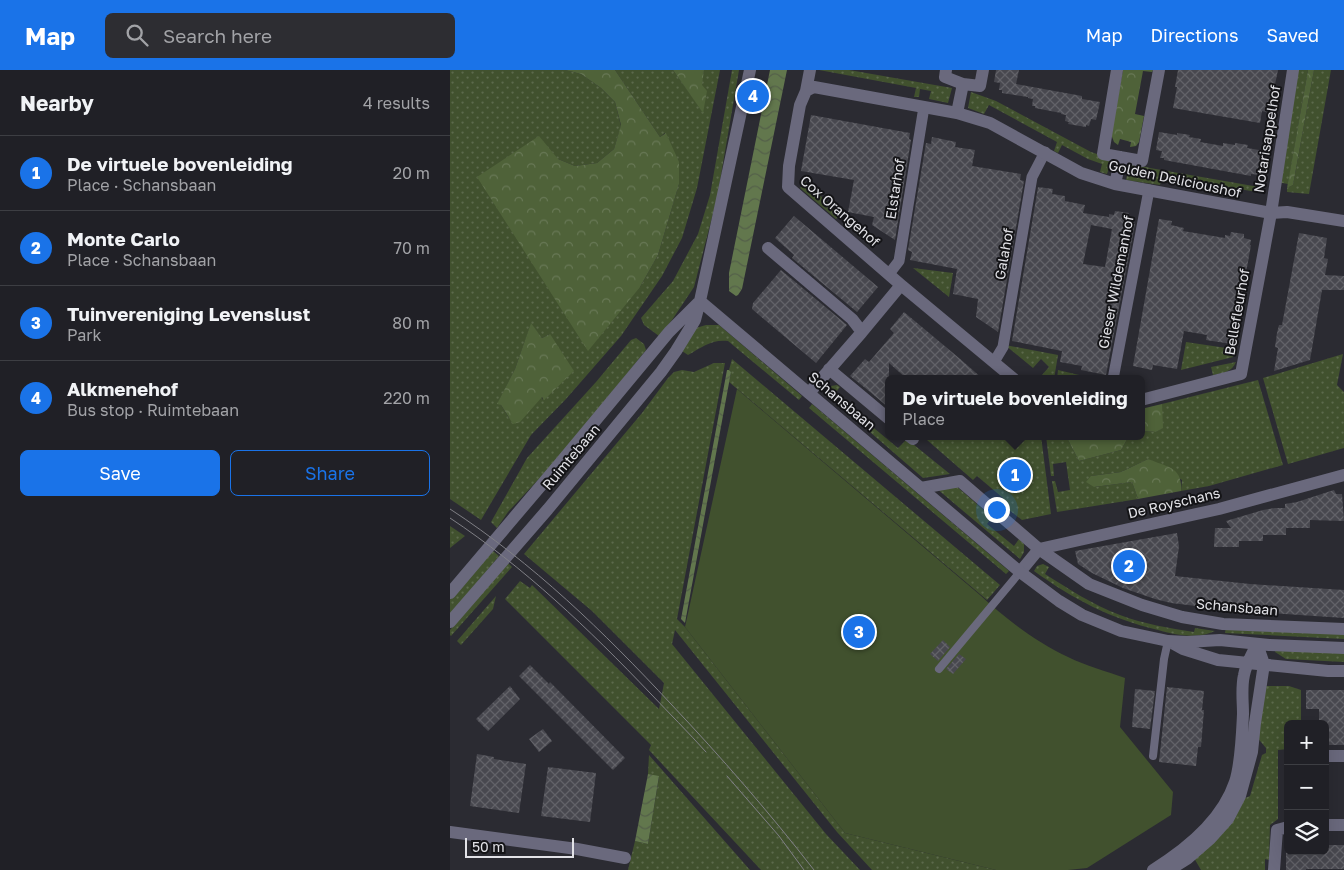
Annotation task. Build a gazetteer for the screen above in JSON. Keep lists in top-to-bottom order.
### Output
{
  "streets": {
    "street": [
      "Notarisappelhof",
      "Golden Delicioushof",
      "Elstarhof",
      "Cox Orangehof",
      "Galahof",
      "Gieser Wildemanhof",
      "Bellefleurhof",
      "Schansbaan",
      "Ruimtebaan",
      "De Royschans"
    ]
  },
  "crossings": [
    ["Notarisappelhof", "Golden Delicioushof"],
    ["Notarisappelhof", "Bellefleurhof"],
    ["Golden Delicioushof", "Elstarhof"],
    ["Golden Delicioushof", "Cox Orangehof"],
    ["Golden Delicioushof", "Galahof"],
    ["Golden Delicioushof", "Gieser Wildemanhof"],
    ["Golden Delicioushof", "Bellefleurhof"],
    ["Elstarhof", "Cox Orangehof"],
    ["Schansbaan", "Ruimtebaan"],
    ["Schansbaan", "De Royschans"]
  ],
  "scale_bar": "50 m",
  "page": {
    "header": "Map",
    "search": "Search here",
    "nav": ["Map", "Directions", "Saved"],
    "heading": ["Nearby", "4 results"],
    "pins": [
      "4",
      "1",
      "2",
      "3"
    ],
    "list": [
      {
        "mark": "1",
        "name": "De virtuele bovenleiding",
        "note": "Place · Schansbaan",
        "value": "20 m"
      },
      {
        "mark": "2",
        "name": "Monte Carlo",
        "note": "Place · Schansbaan",
        "value": "70 m"
      },
      {
        "mark": "3",
        "name": "Tuinvereniging Levenslust",
        "note": "Park",
        "value": "80 m"
      },
      {
        "mark": "4",
        "name": "Alkmenehof",
        "note": "Bus stop · Ruimtebaan",
        "value": "220 m"
      }
    ],
    "popup": ["De virtuele bovenleiding", "Place"],
    "buttons": ["Save", "Share"],
    "map_buttons": ["+", "−"],
    "scale": "50 m"
  }
}
